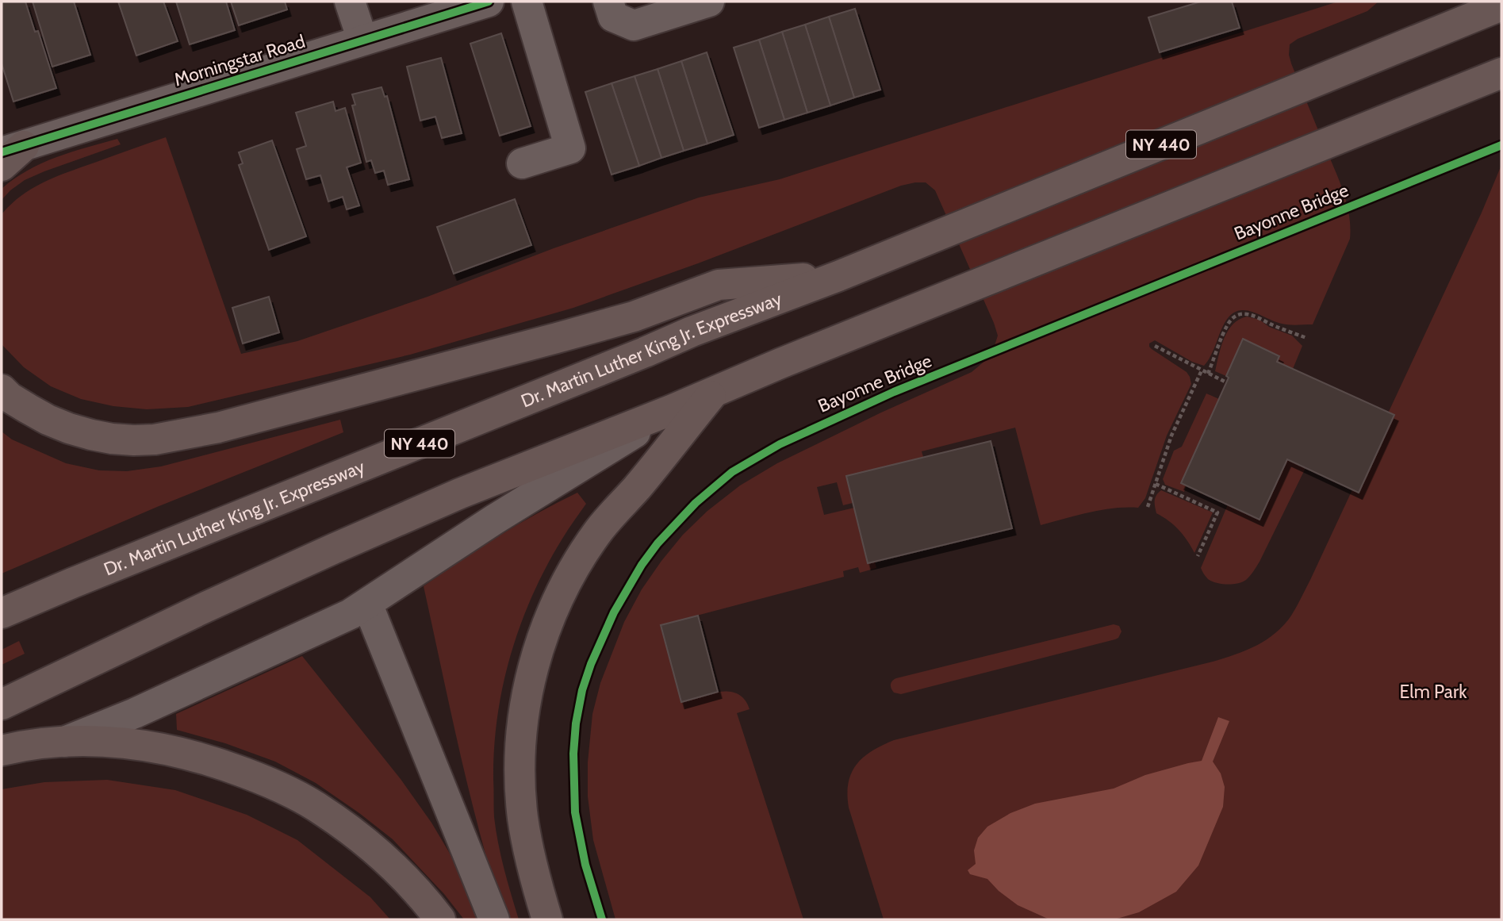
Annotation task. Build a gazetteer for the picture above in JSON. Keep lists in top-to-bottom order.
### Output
{
  "streets": {
    "highway": ["NY 440", "Dr. Martin Luther King Jr. Expressway"],
    "street": ["Morningstar Road"],
    "cycle path": ["Bayonne Bridge"]
  },
  "crossings": [
    ["NY 440", "Dr. Martin Luther King Jr. Expressway"]
  ],
  "parks": ["Elm Park"]
}
